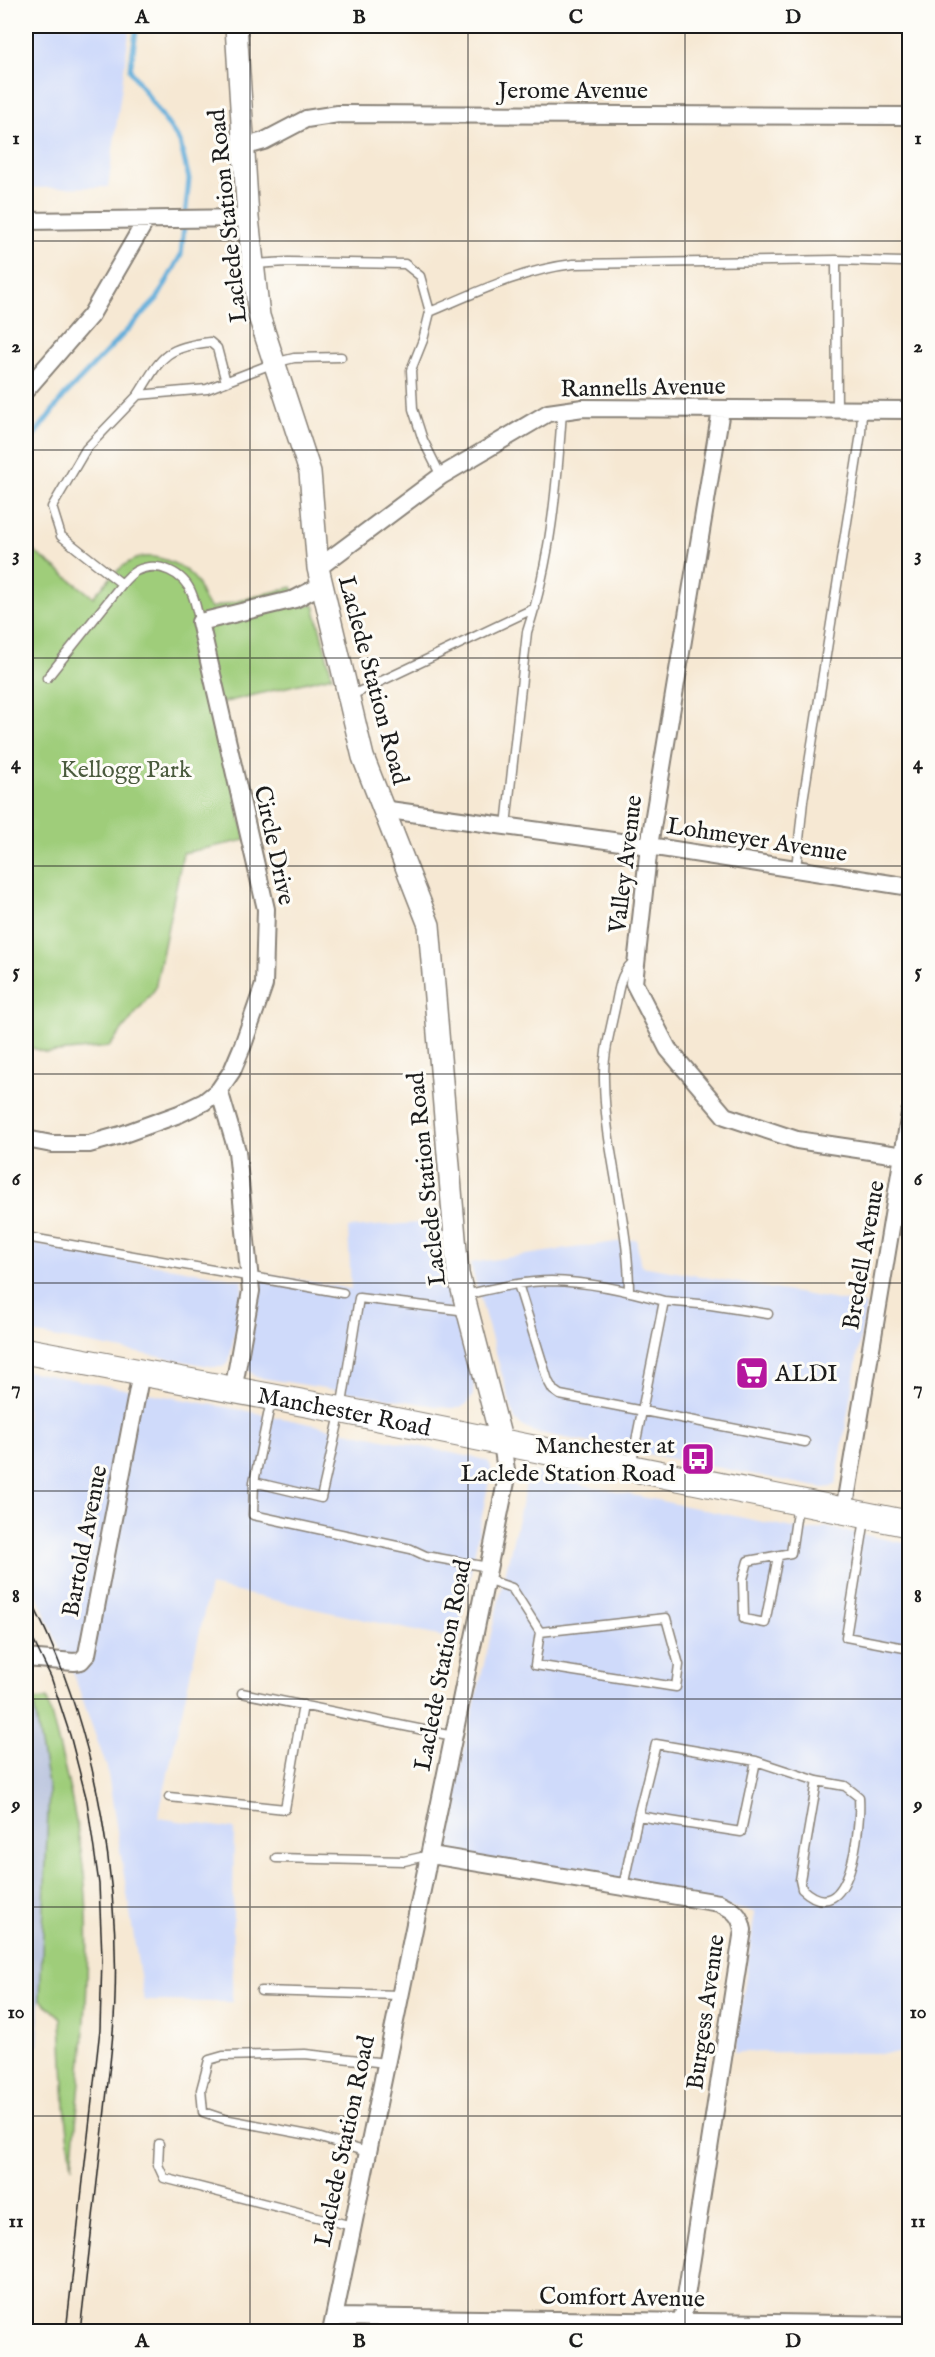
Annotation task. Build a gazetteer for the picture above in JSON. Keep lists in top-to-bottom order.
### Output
{
  "streets": {
    "main road": ["Manchester Road"],
    "street": [
      "Jerome Avenue",
      "Laclede Station Road",
      "Rannells Avenue",
      "Lohmeyer Avenue",
      "Circle Drive",
      "Valley Avenue",
      "Bredell Avenue",
      "Bartold Avenue",
      "Burgess Avenue",
      "Comfort Avenue"
    ]
  },
  "crossings": [
    ["Jerome Avenue", "Laclede Station Road"],
    ["Laclede Station Road", "Rannells Avenue"],
    ["Laclede Station Road", "Lohmeyer Avenue"],
    ["Laclede Station Road", "Manchester Road"],
    ["Laclede Station Road", "Burgess Avenue"],
    ["Laclede Station Road", "Comfort Avenue"],
    ["Rannells Avenue", "Circle Drive"],
    ["Rannells Avenue", "Valley Avenue"],
    ["Lohmeyer Avenue", "Valley Avenue"],
    ["Valley Avenue", "Bredell Avenue"],
    ["Bredell Avenue", "Manchester Road"],
    ["Manchester Road", "Bartold Avenue"],
    ["Burgess Avenue", "Comfort Avenue"]
  ],
  "parks": ["Kellogg Park"],
  "places": {
    "supermarket": ["ALDI"],
    "bus stop": ["Manchester at Laclede Station Road"]
  },
  "grid": {
    "columns": [
      "A",
      "B",
      "C",
      "D"
    ],
    "rows": [
      "1",
      "2",
      "3",
      "4",
      "5",
      "6",
      "7",
      "8",
      "9",
      "10",
      "11"
    ]
  }
}
